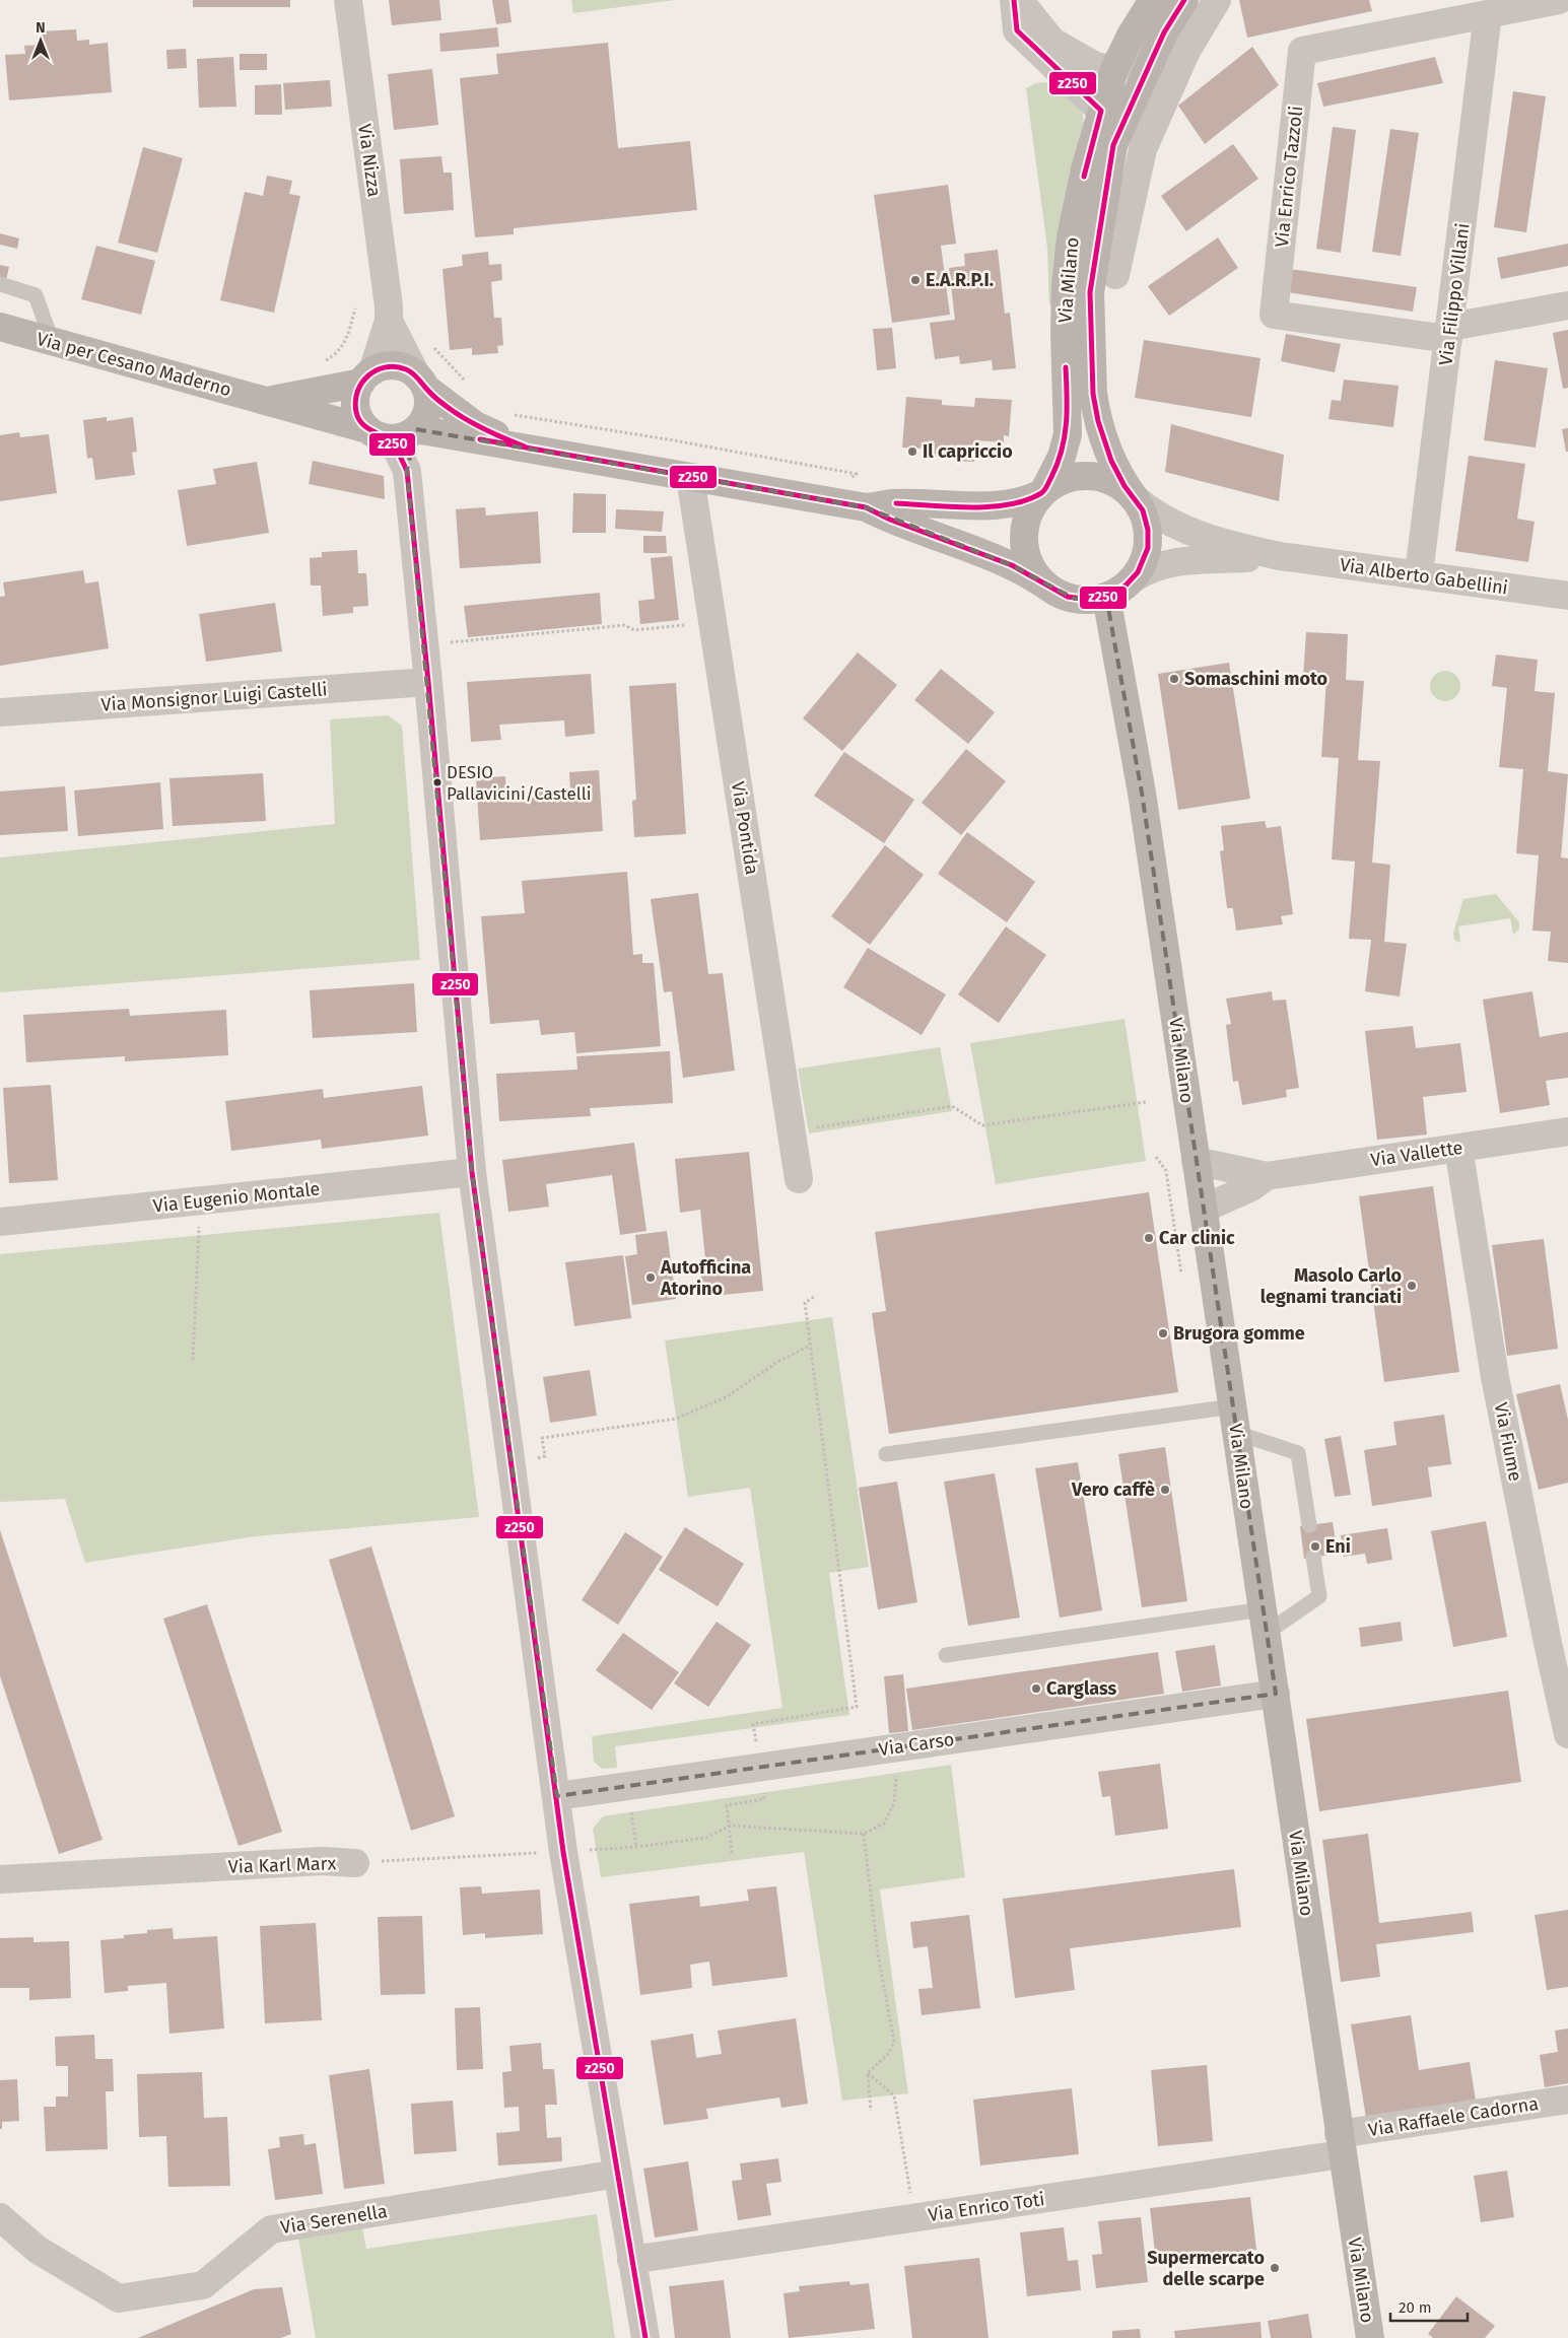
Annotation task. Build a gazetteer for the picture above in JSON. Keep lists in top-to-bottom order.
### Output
{
  "streets": {
    "main road": ["Via Milano", "Via per Cesano Maderno"],
    "street": [
      "Via Nizza",
      "Via Enrico Tazzoli",
      "Via Filippo Villani",
      "Via Alberto Gabellini",
      "Via Monsignor Luigi Castelli",
      "Via Pontida",
      "Via Vallette",
      "Via Eugenio Montale",
      "Via Fiume",
      "Via Carso",
      "Via Karl Marx",
      "Via Raffaele Cadorna",
      "Via Enrico Toti",
      "Via Serenella"
    ]
  },
  "crossings": [
    ["Via Nizza", "Via per Cesano Maderno"],
    ["Via Enrico Tazzoli", "Via Filippo Villani"],
    ["Via Milano", "Via Alberto Gabellini"],
    ["Via Milano", "Via Vallette"],
    ["Via Milano", "Via Carso"],
    ["Via Milano", "Via Raffaele Cadorna"],
    ["Via Milano", "Via Enrico Toti"],
    ["Via Filippo Villani", "Via Alberto Gabellini"],
    ["Via Vallette", "Via Fiume"],
    ["Via Raffaele Cadorna", "Via Enrico Toti"]
  ],
  "places": [
    "E.A.R.P.I.",
    "Il capriccio",
    "Somaschini moto",
    "DESIO Pallavicini/Castelli",
    "Car clinic",
    "Autofficina Atorino",
    "Masolo Carlo legnami tranciati",
    "Brugora gomme",
    "Vero caffè",
    "Eni",
    "Carglass",
    "Supermercato delle scarpe"
  ],
  "lines": ["transit line z250"],
  "scale_bar": "20 m",
  "north": "top"
}
